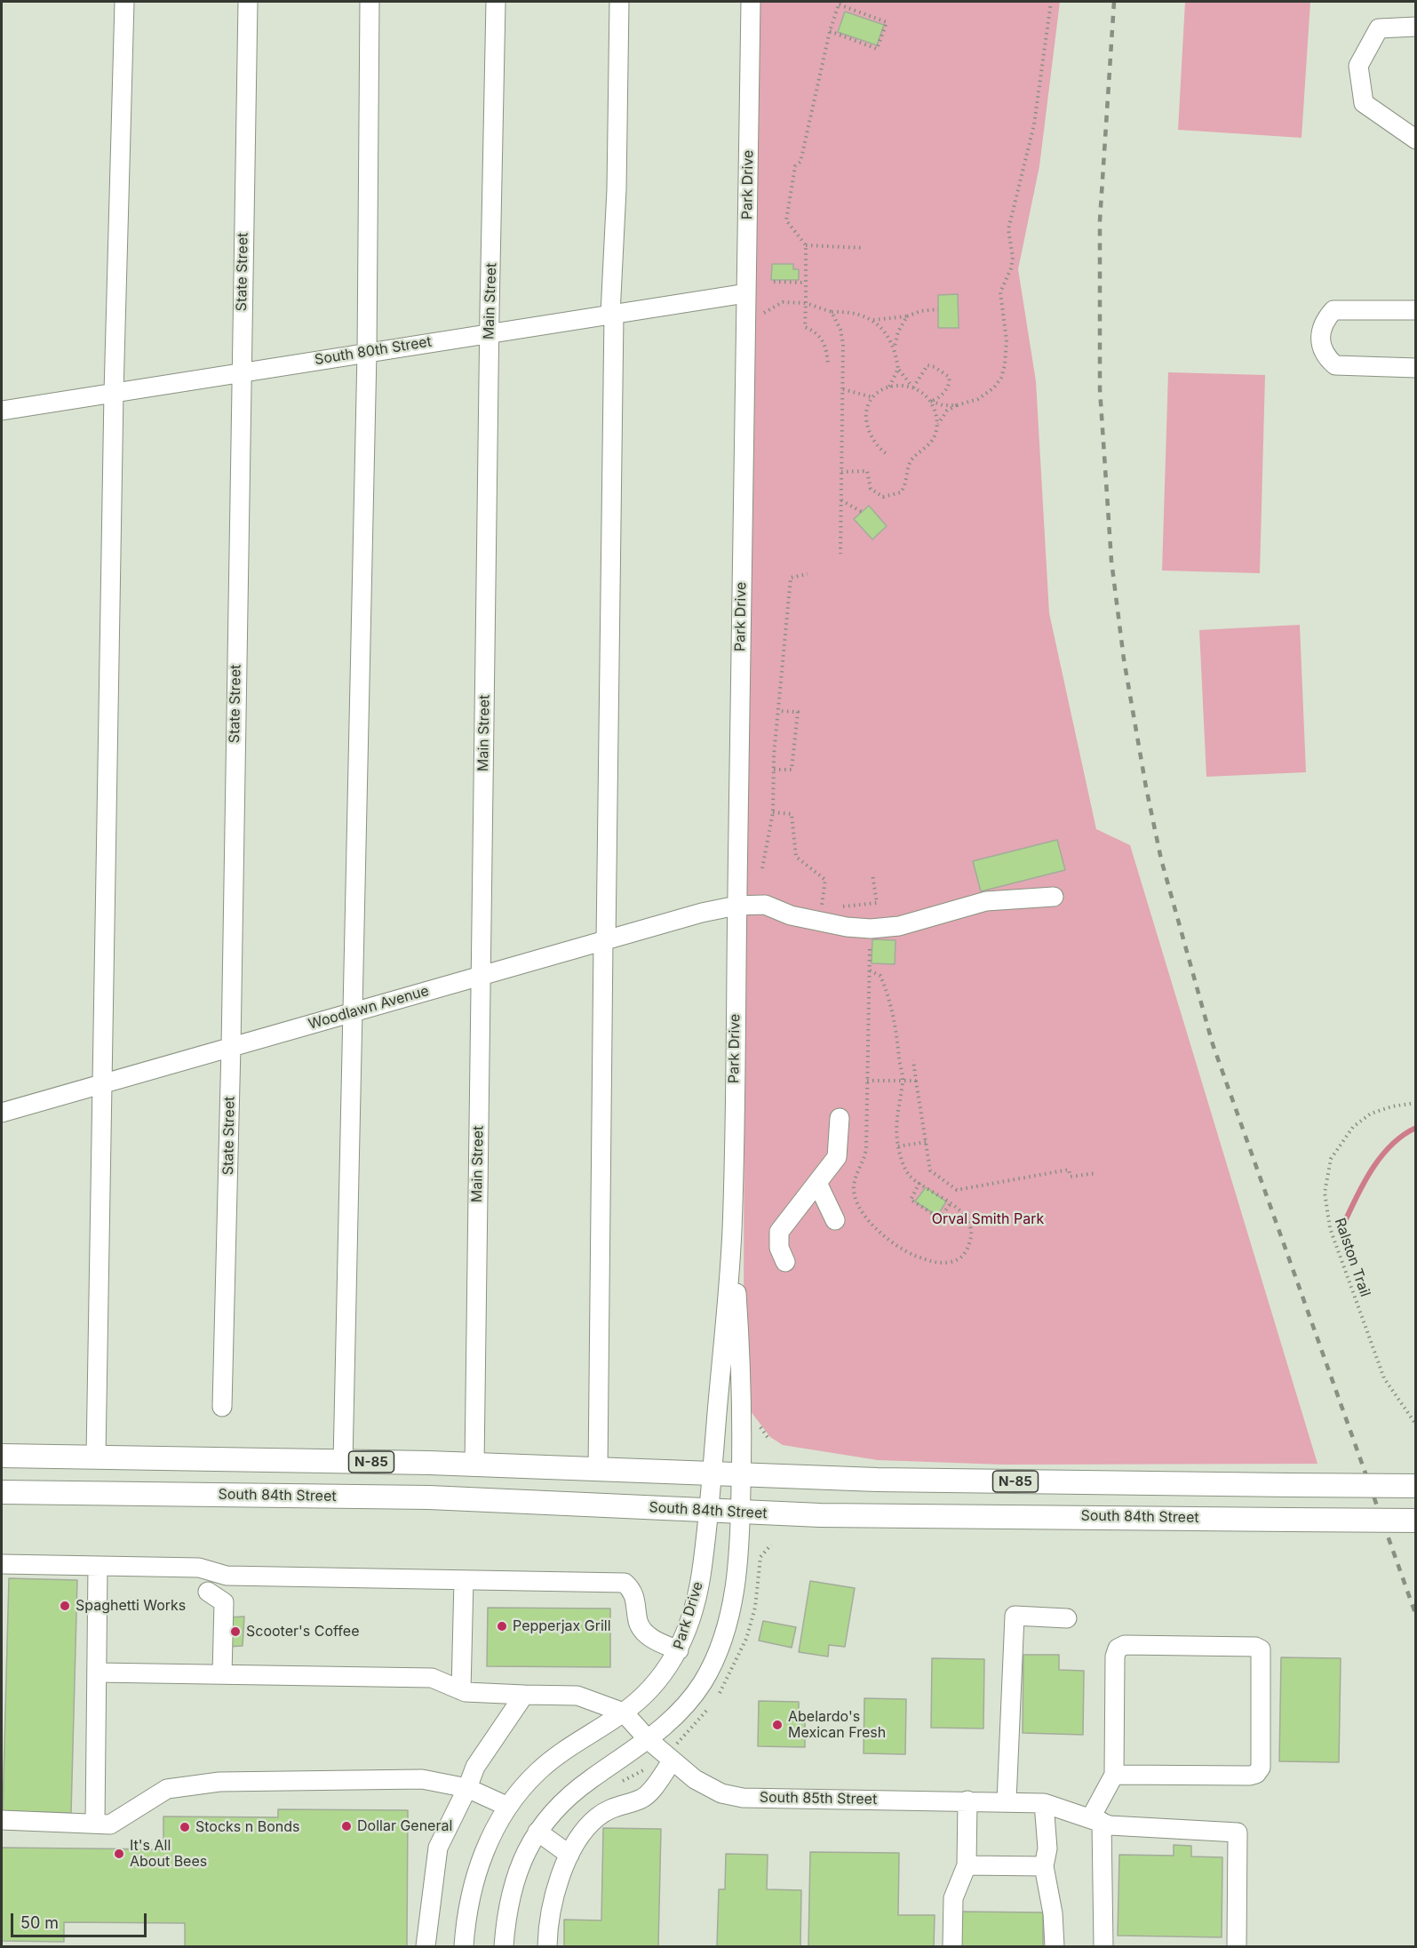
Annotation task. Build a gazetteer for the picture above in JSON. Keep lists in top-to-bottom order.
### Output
{
  "streets": {
    "main road": ["N-85", "South 84th Street"],
    "street": [
      "Park Drive",
      "State Street",
      "Main Street",
      "South 80th Street",
      "Woodlawn Avenue",
      "South 85th Street"
    ],
    "path": ["Ralston Trail"]
  },
  "crossings": [
    ["Park Drive", "South 80th Street"],
    ["Park Drive", "Woodlawn Avenue"],
    ["Park Drive", "N-85"],
    ["Park Drive", "South 84th Street"],
    ["Park Drive", "South 85th Street"],
    ["State Street", "South 80th Street"],
    ["State Street", "Woodlawn Avenue"],
    ["Main Street", "South 80th Street"],
    ["Main Street", "Woodlawn Avenue"],
    ["Main Street", "N-85"]
  ],
  "parks": ["Orval Smith Park"],
  "places": [
    "Spaghetti Works",
    "Pepperjax Grill",
    "Scooter's Coffee",
    "Abelardo's Mexican Fresh",
    "Dollar General",
    "Stocks n Bonds",
    "It's All About Bees"
  ],
  "scale_bar": "50 m"
}
